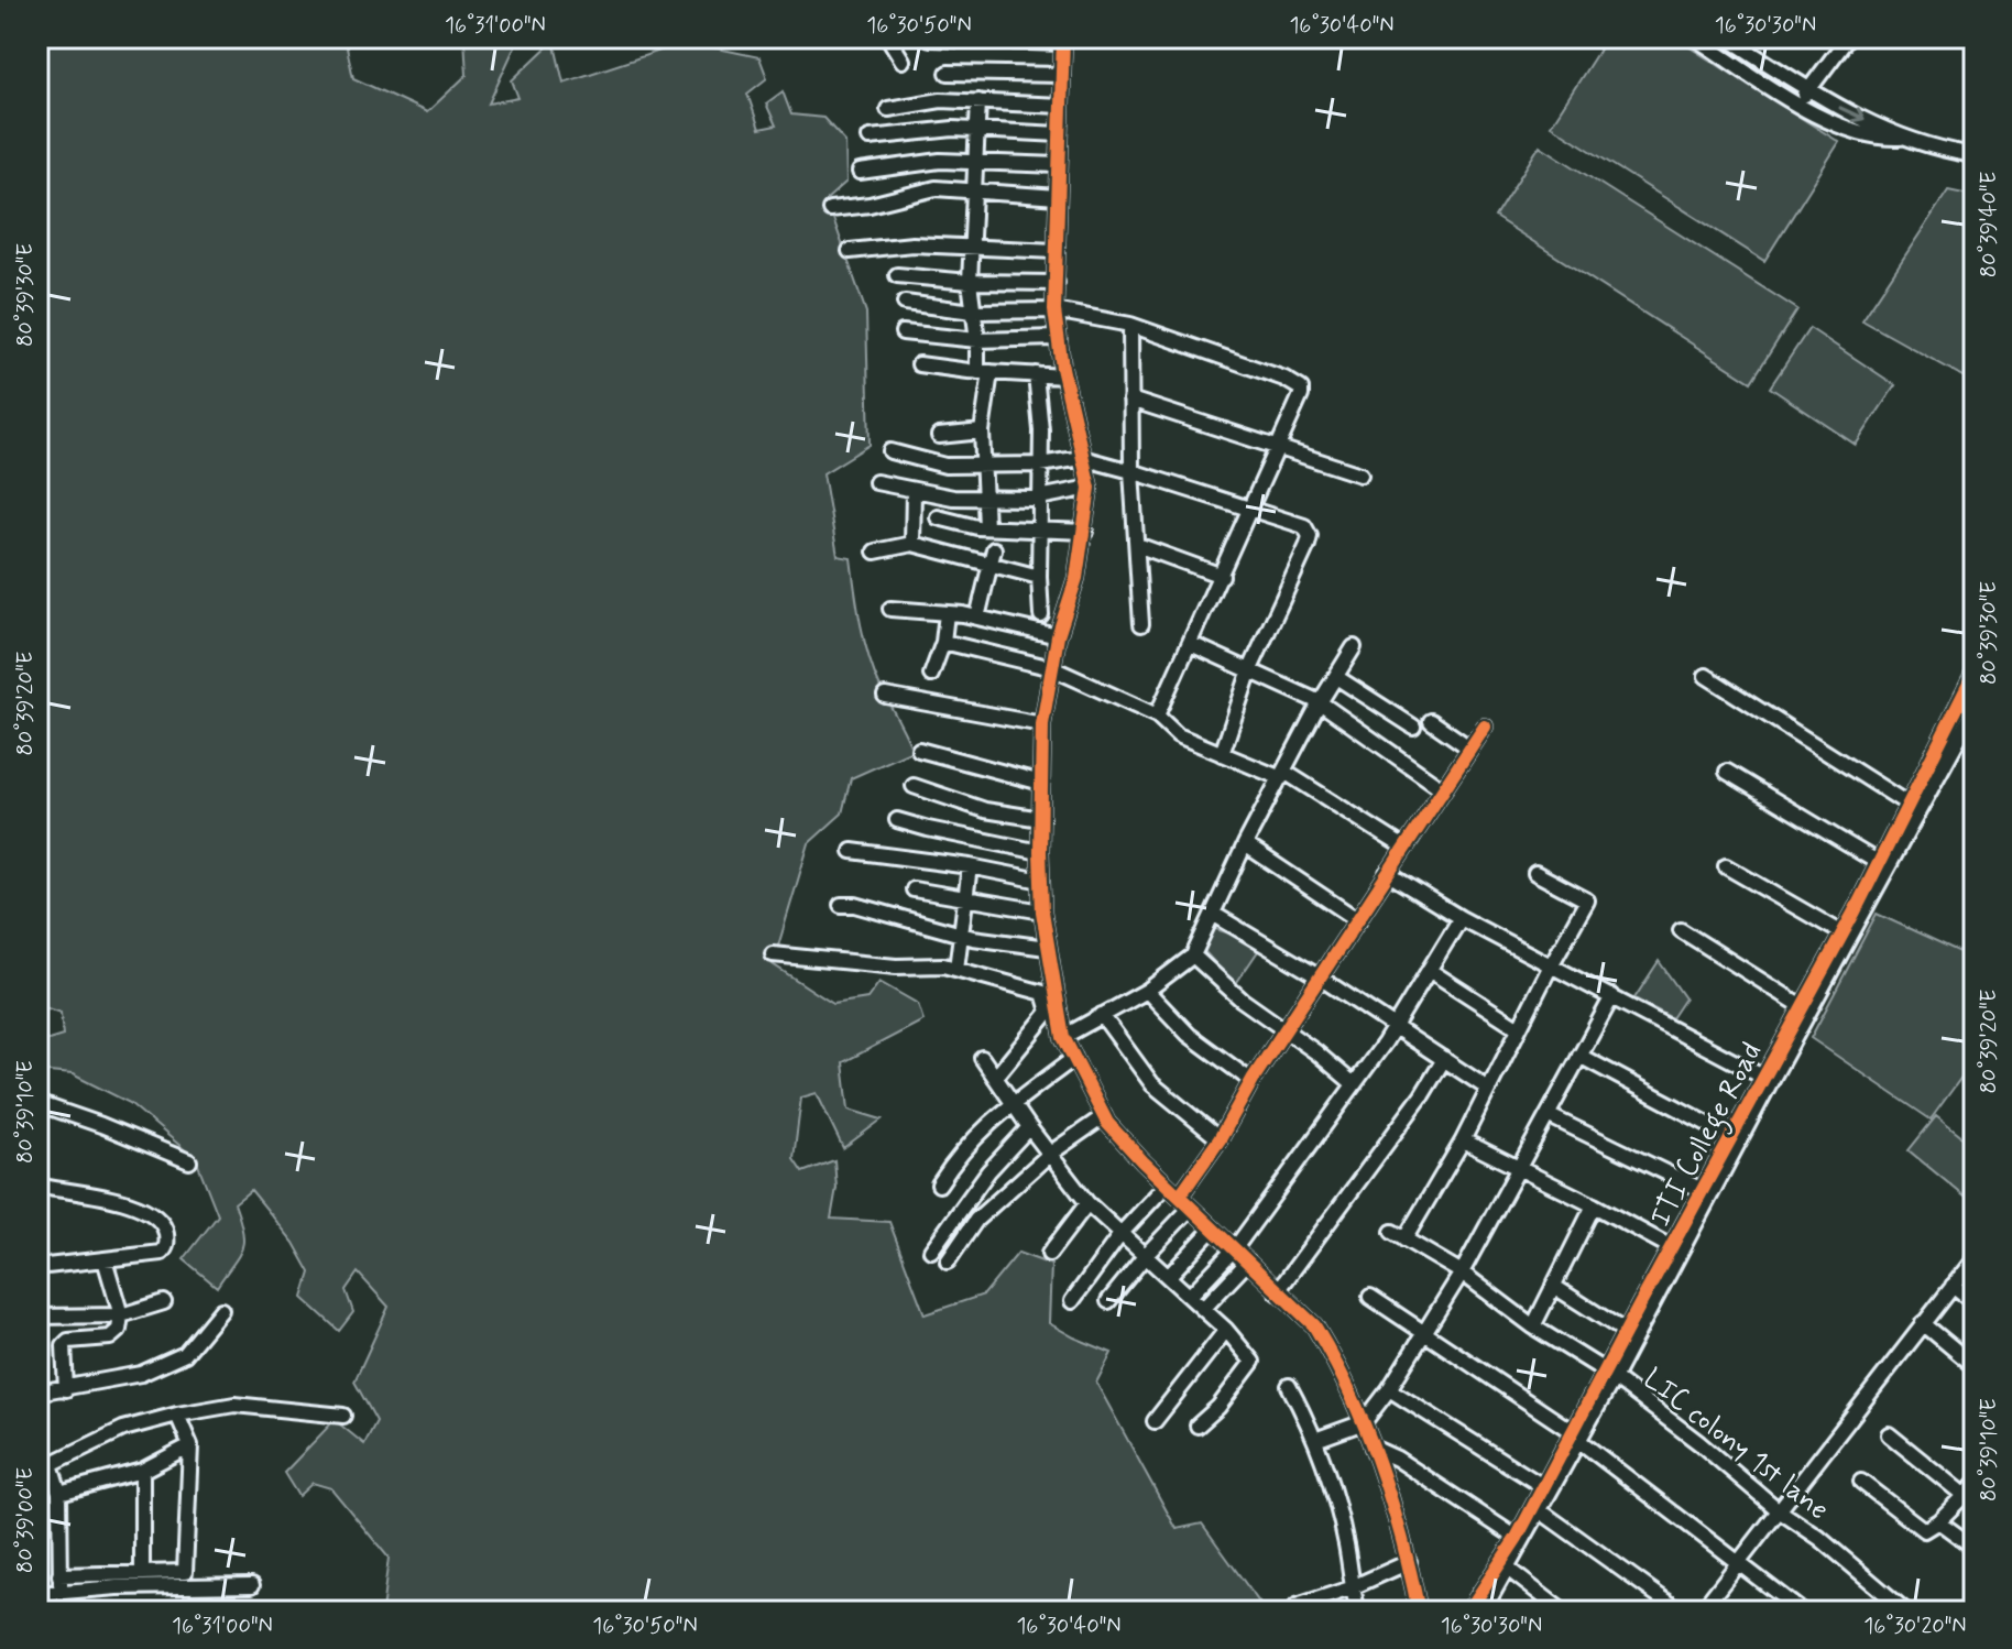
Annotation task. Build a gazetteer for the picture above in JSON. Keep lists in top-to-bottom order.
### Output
{
  "streets": {
    "street": ["ITI College Road", "LIC colony 1st lane"]
  },
  "crossings": [
    ["ITI College Road", "LIC colony 1st lane"]
  ],
  "coordinates": [
    "16°31'00\"N",
    "16°30'50\"N",
    "16°30'40\"N",
    "16°30'30\"N",
    "80°39'40\"E",
    "80°39'30\"E",
    "80°39'20\"E",
    "80°39'10\"E",
    "80°39'00\"E",
    "16°30'20\"N"
  ]
}
